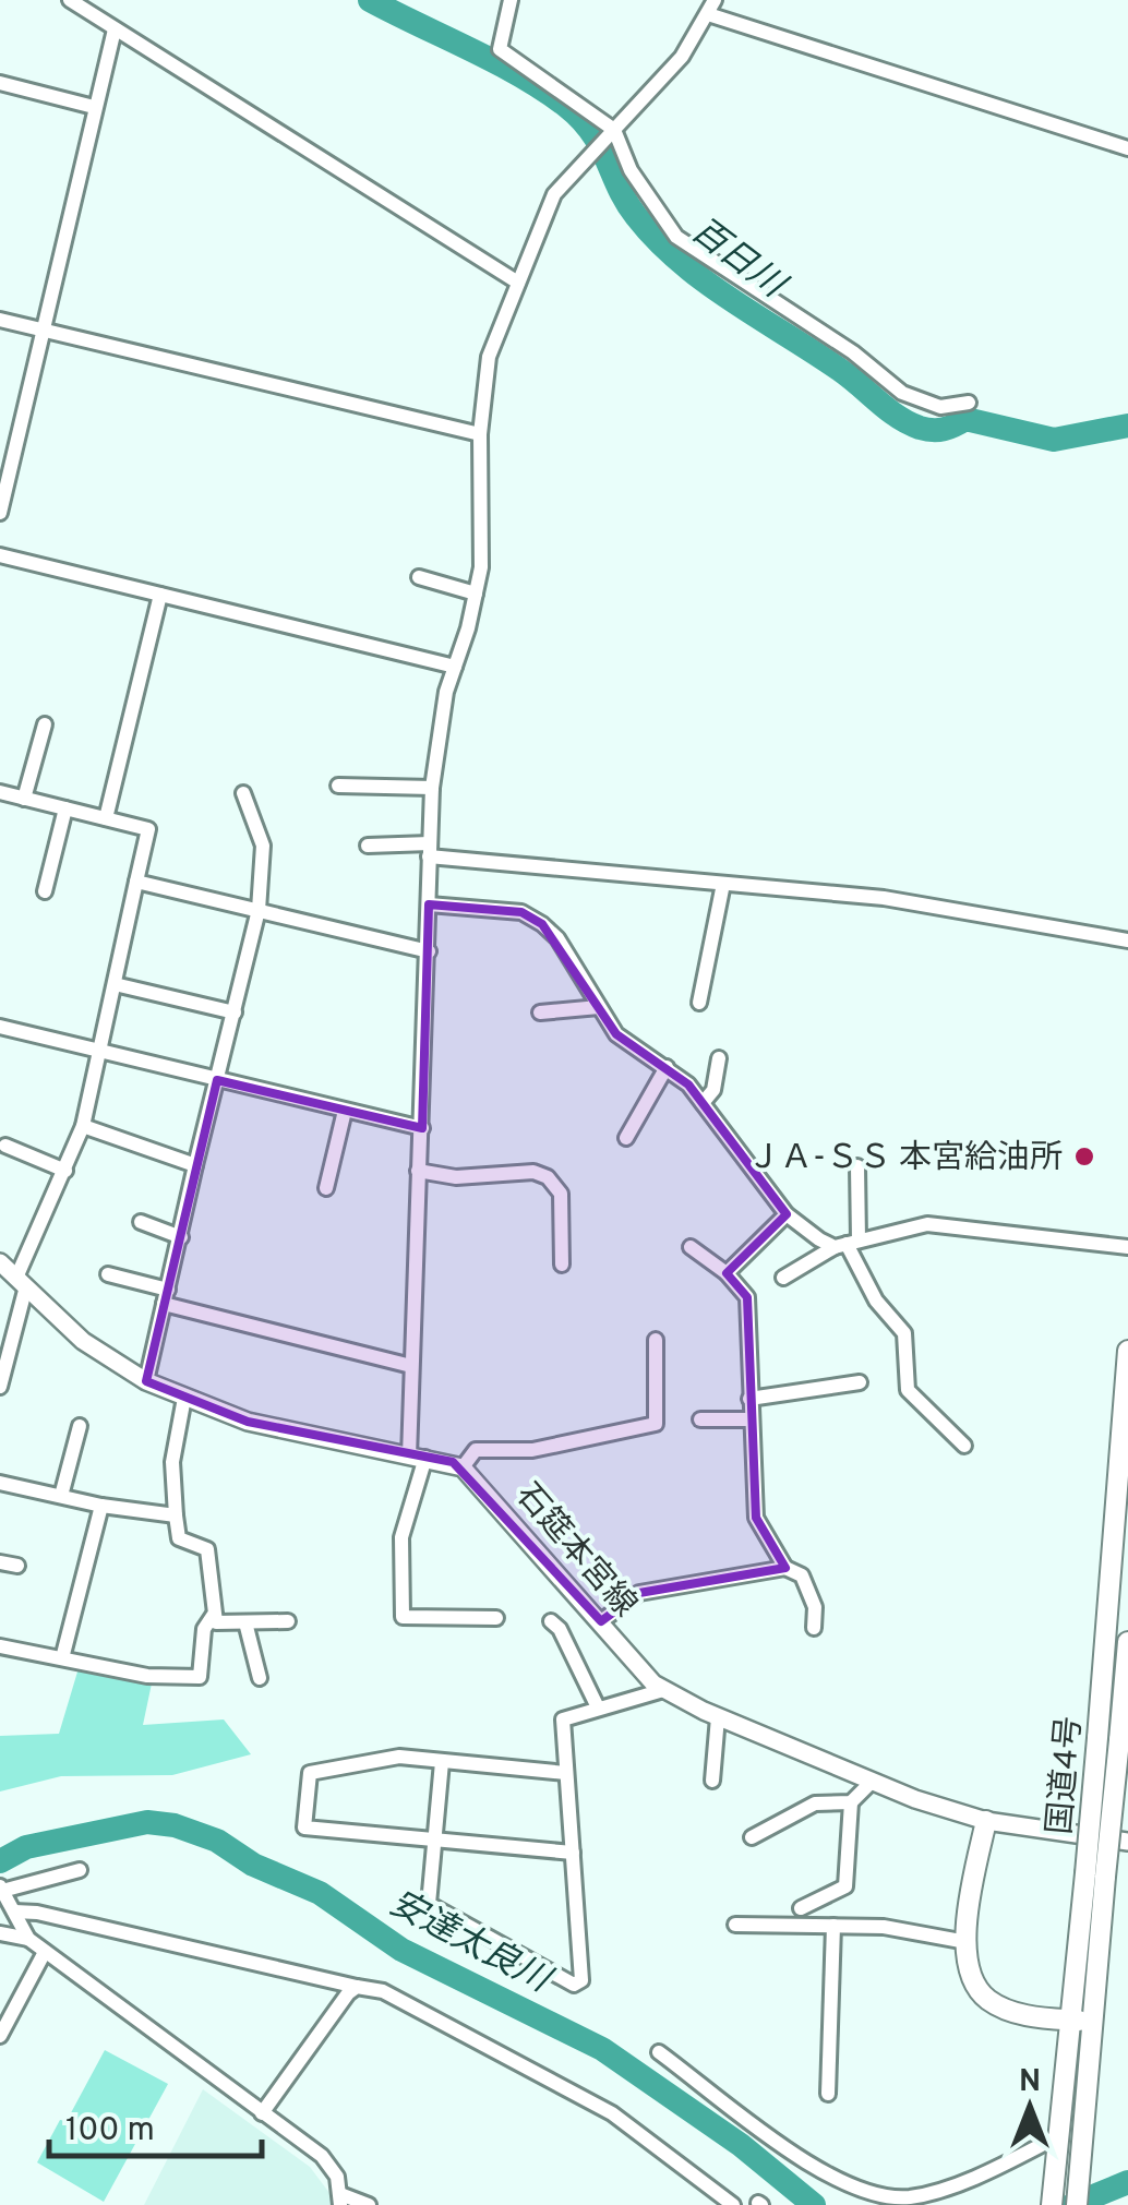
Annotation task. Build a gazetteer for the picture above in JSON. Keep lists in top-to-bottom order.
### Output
{
  "streets": {
    "highway": ["国道4号"],
    "main road": ["石筵本宮線"]
  },
  "water": ["百日川", "安達太良川"],
  "places": ["ＪＡ-ＳＳ 本宮給油所"],
  "scale_bar": "100 m",
  "north": "top"
}
